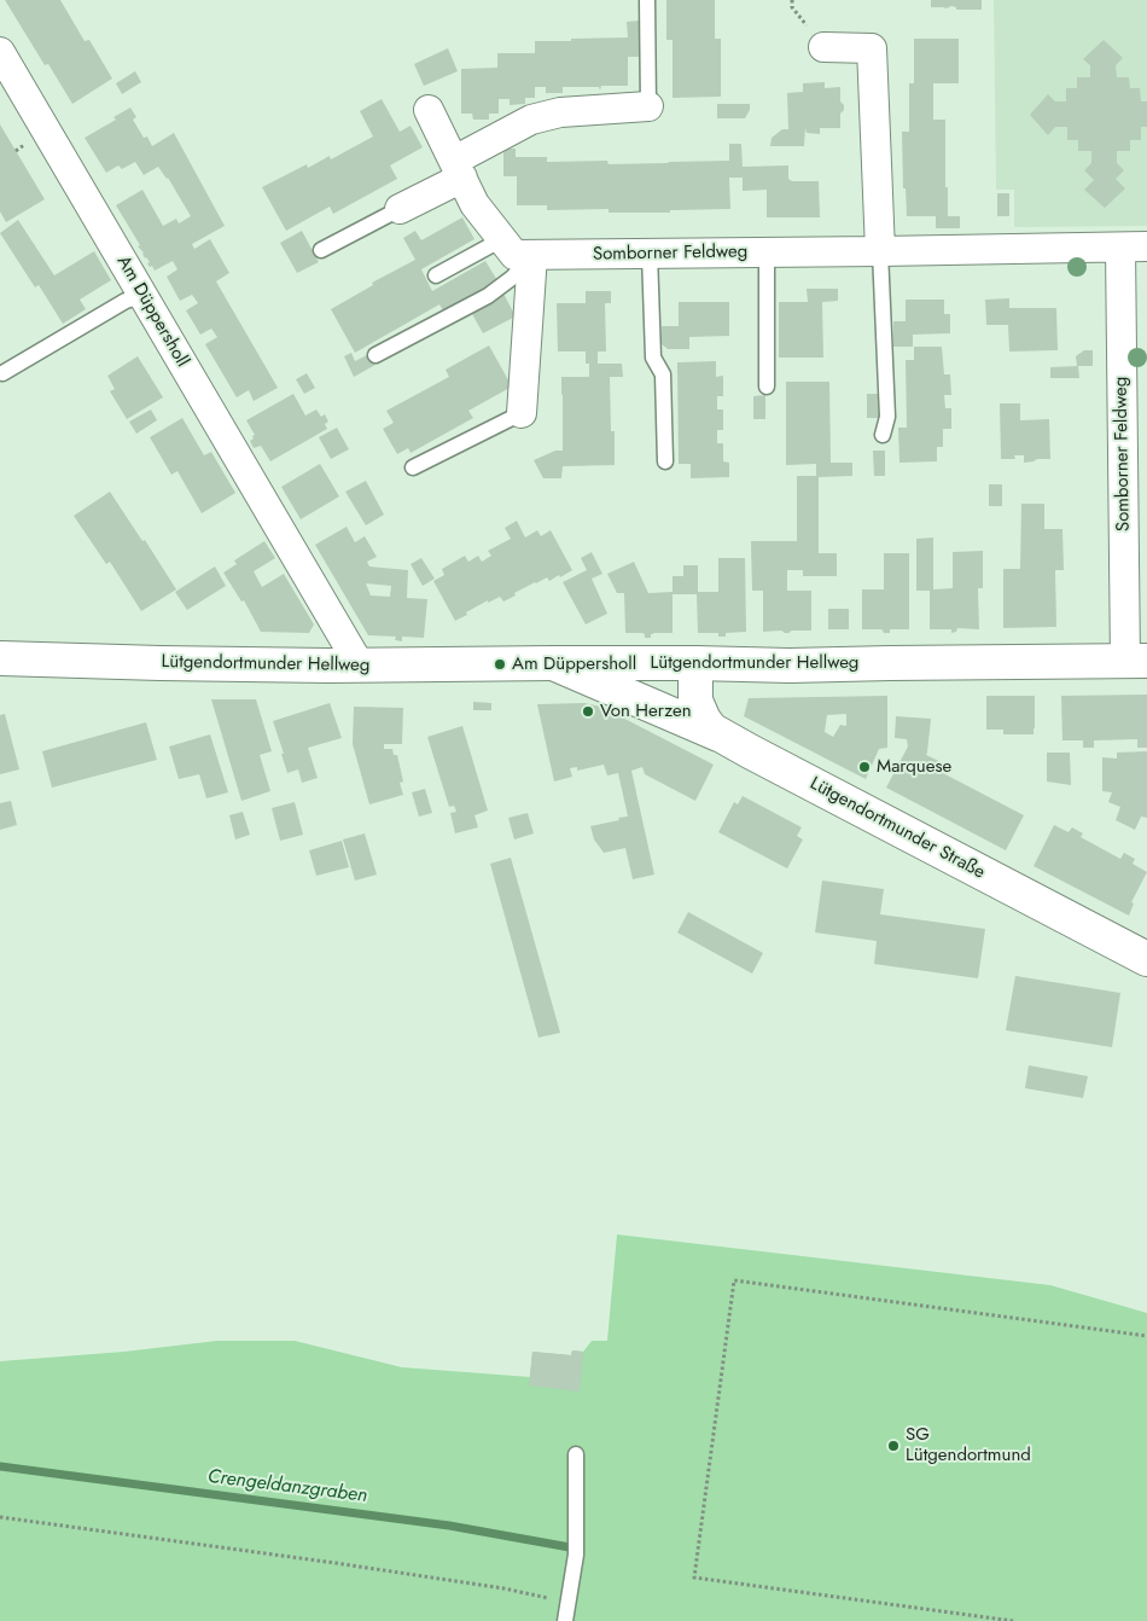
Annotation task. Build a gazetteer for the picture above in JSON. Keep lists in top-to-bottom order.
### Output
{
  "streets": {
    "main road": ["Lütgendortmunder Hellweg", "Lütgendortmunder Straße"],
    "street": ["Somborner Feldweg", "Am Düppersholl"]
  },
  "crossings": [
    ["Somborner Feldweg", "Lütgendortmunder Hellweg"],
    ["Am Düppersholl", "Lütgendortmunder Hellweg"],
    ["Lütgendortmunder Hellweg", "Lütgendortmunder Straße"]
  ],
  "water": ["Crengeldanzgraben"],
  "places": [
    "Am Düppersholl",
    "Von Herzen",
    "Marquese",
    "SG Lütgendortmund"
  ]
}
